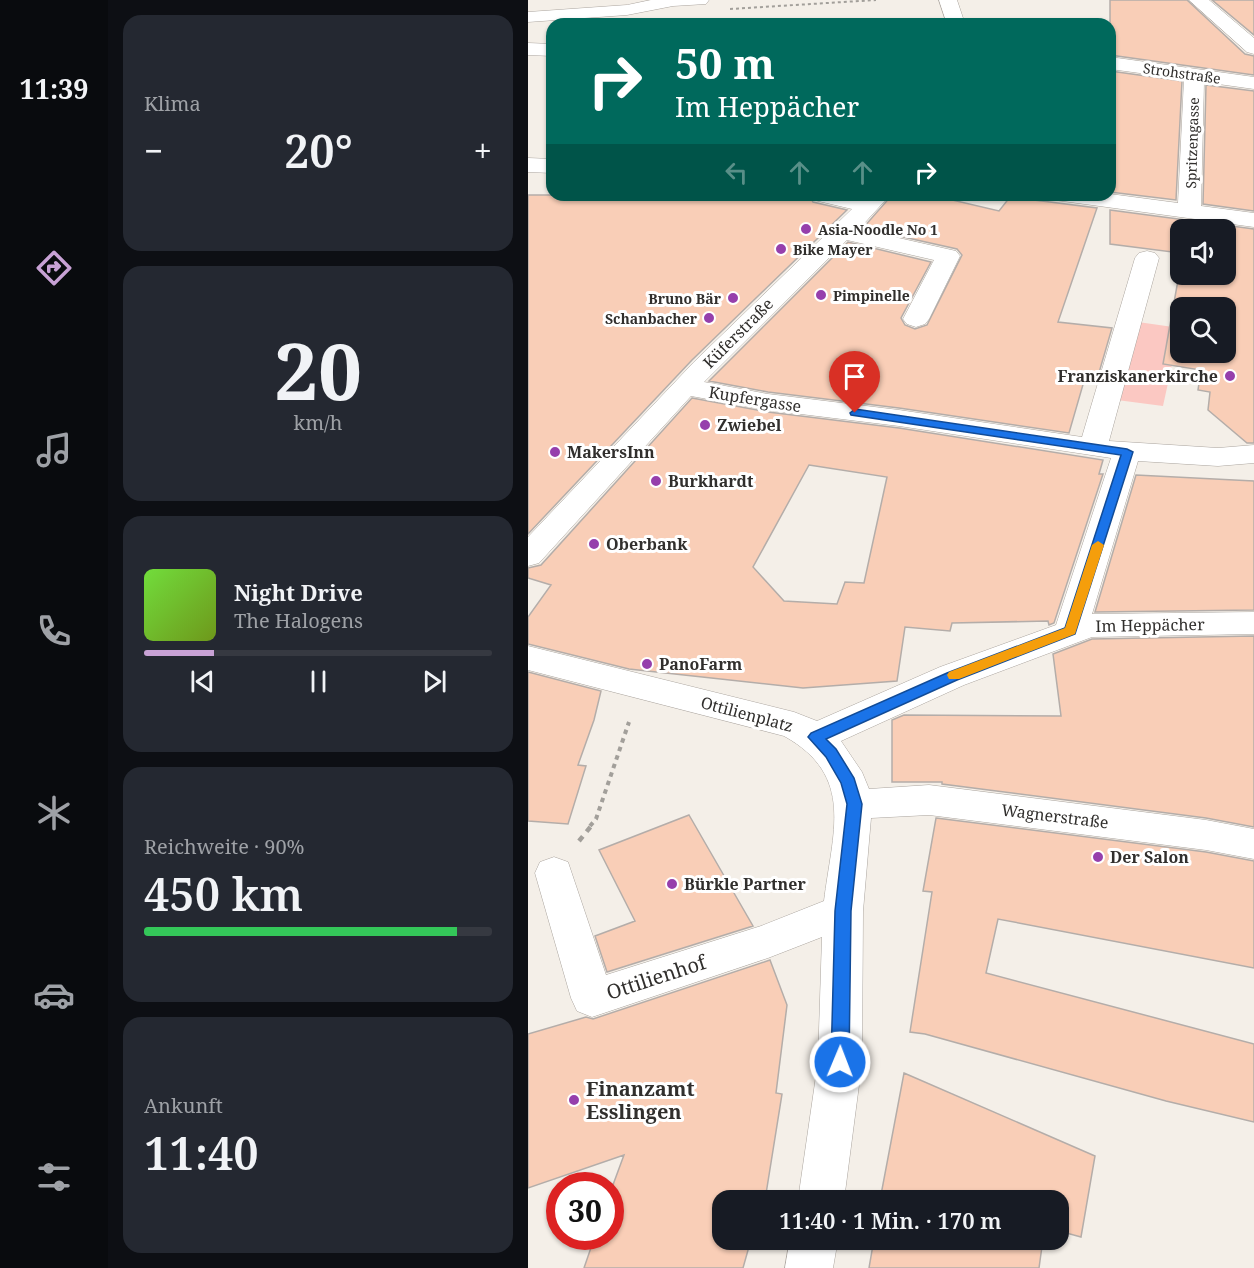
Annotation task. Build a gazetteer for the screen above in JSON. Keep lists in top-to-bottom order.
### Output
{
  "streets": {
    "street": [
      "Strohstraße",
      "Spritzengasse",
      "Küferstraße",
      "Kupfergasse",
      "Im Heppächer",
      "Ottilienplatz",
      "Wagnerstraße",
      "Ottilienhof"
    ]
  },
  "crossings": [
    ["Strohstraße", "Spritzengasse"],
    ["Küferstraße", "Kupfergasse"],
    ["Im Heppächer", "Ottilienplatz"],
    ["Ottilienplatz", "Wagnerstraße"],
    ["Ottilienplatz", "Ottilienhof"]
  ],
  "places": [
    "Asia-Noodle No 1",
    "Bike Mayer",
    "Pimpinelle",
    "Bruno Bär",
    "Schanbacher",
    "Franziskanerkirche",
    "Zwiebel",
    "MakersInn",
    "Burkhardt",
    "Oberbank",
    "PanoFarm",
    "Der Salon",
    "Bürkle Partner",
    "Finanzamt Esslingen"
  ],
  "page": {
    "tabs": "11:39",
    "tile": [
      "Klima",
      ["20", "km/h"],
      ["Reichweite · 90%", "450 km"],
      ["Ankunft", "11:40"]
    ],
    "turn": ["50 m", "Im Heppächer"],
    "heat": ["−", "20°", "+"],
    "song": ["Night Drive", "The Halogens"],
    "limit": "30",
    "trip": "11:40 · 1 Min. · 170 m"
  }
}
